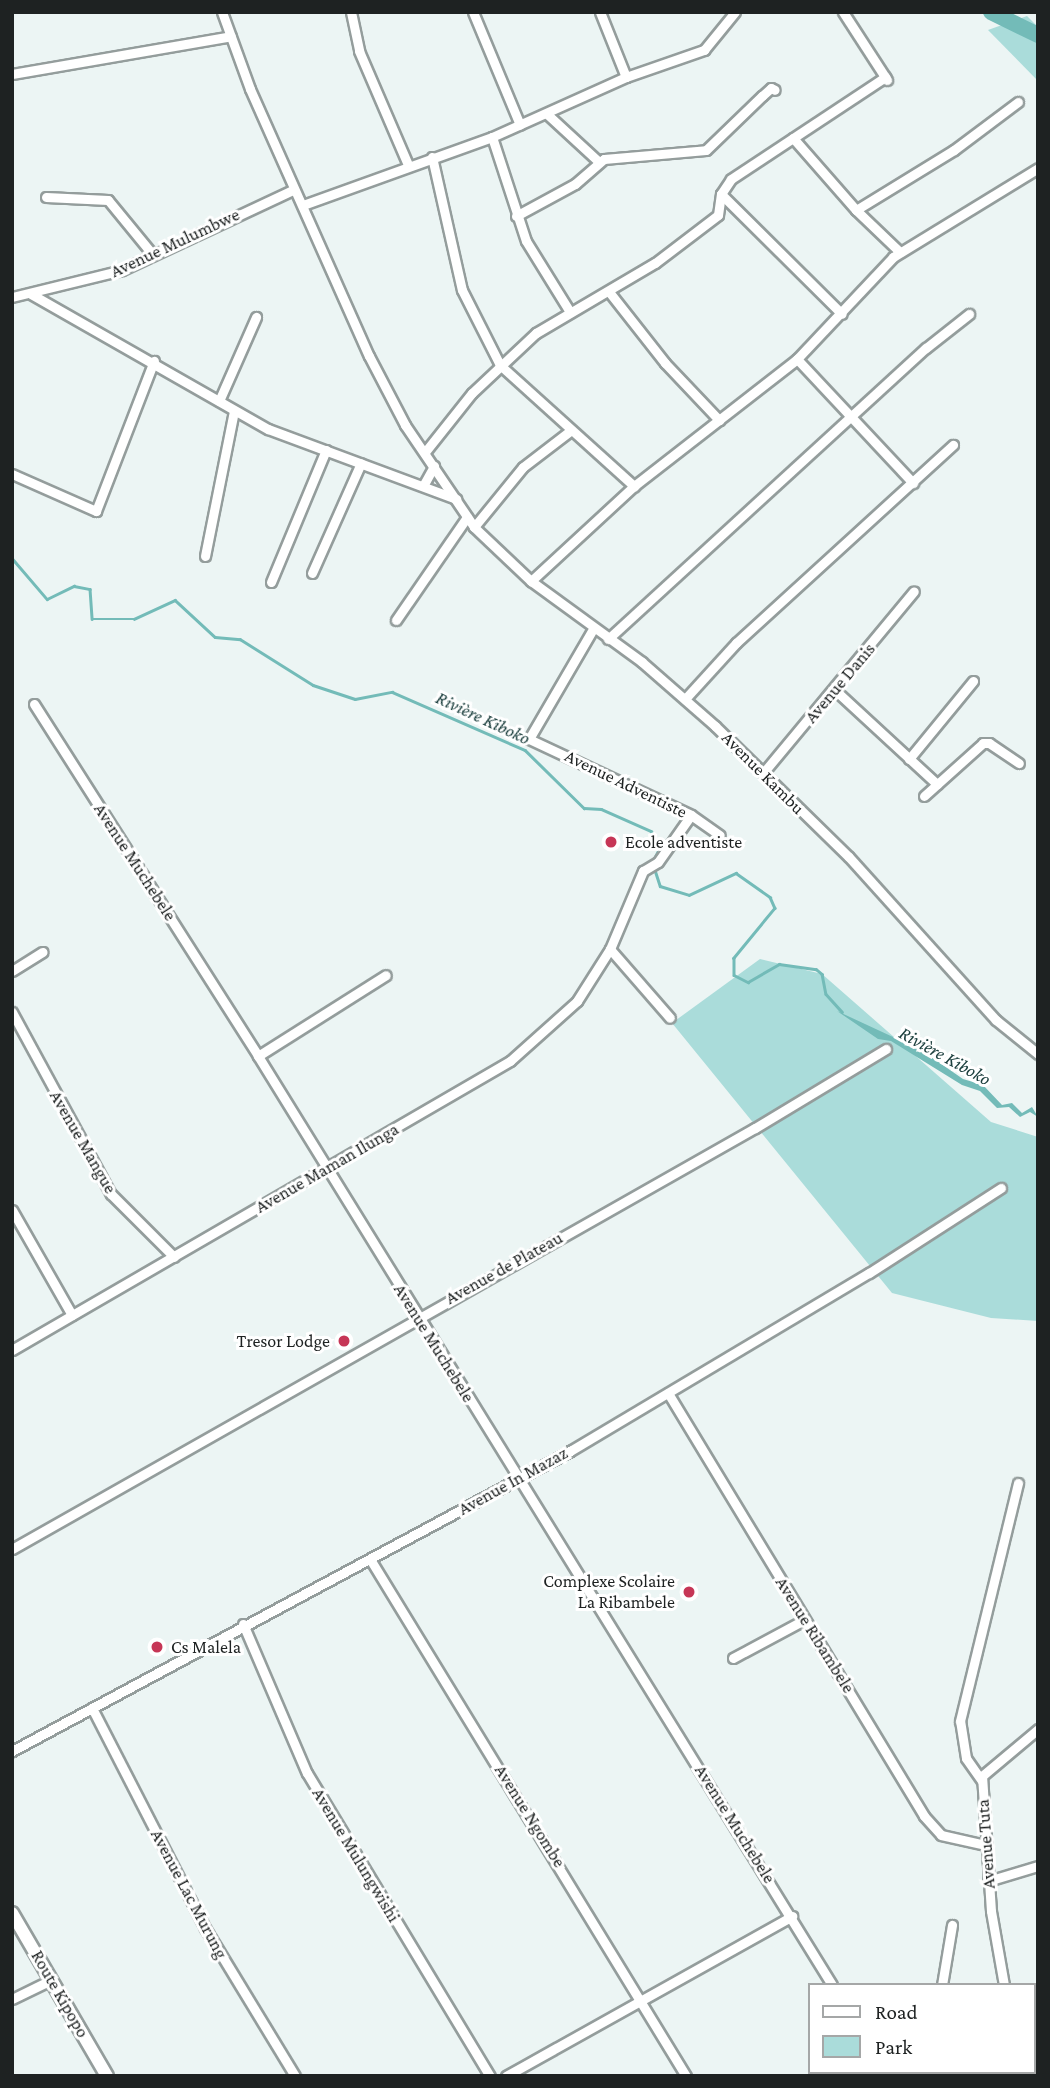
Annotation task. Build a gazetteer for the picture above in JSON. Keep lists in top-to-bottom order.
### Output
{
  "streets": {
    "main road": ["Route Kipopo"],
    "street": [
      "Avenue Mulumbwe",
      "Avenue Danis",
      "Avenue Kambu",
      "Avenue Adventiste",
      "Avenue Muchebele",
      "Avenue Mangue",
      "Avenue Maman Ilunga",
      "Avenue de Plateau",
      "Avenue In Mazaz",
      "Avenue Ribambele",
      "Avenue Ngombe",
      "Avenue Tuta",
      "Avenue Mulungwishi",
      "Avenue Lac Murung"
    ]
  },
  "crossings": [
    ["Avenue Mulumbwe", "Avenue Kambu"],
    ["Avenue Danis", "Avenue Kambu"],
    ["Avenue Kambu", "Avenue Adventiste"],
    ["Avenue Adventiste", "Avenue Maman Ilunga"],
    ["Avenue Muchebele", "Avenue Maman Ilunga"],
    ["Avenue Muchebele", "Avenue de Plateau"],
    ["Avenue Muchebele", "Avenue In Mazaz"],
    ["Avenue Mangue", "Avenue Maman Ilunga"],
    ["Avenue In Mazaz", "Avenue Ribambele"],
    ["Avenue In Mazaz", "Avenue Ngombe"],
    ["Avenue In Mazaz", "Avenue Mulungwishi"],
    ["Avenue In Mazaz", "Avenue Lac Murung"],
    ["Avenue Ribambele", "Avenue Tuta"]
  ],
  "water": ["Rivière Kiboko"],
  "places": [
    "Ecole adventiste",
    "Tresor Lodge",
    "Complexe Scolaire La Ribambele",
    "Cs Malela"
  ],
  "legend": ["Road", "Park"]
}
